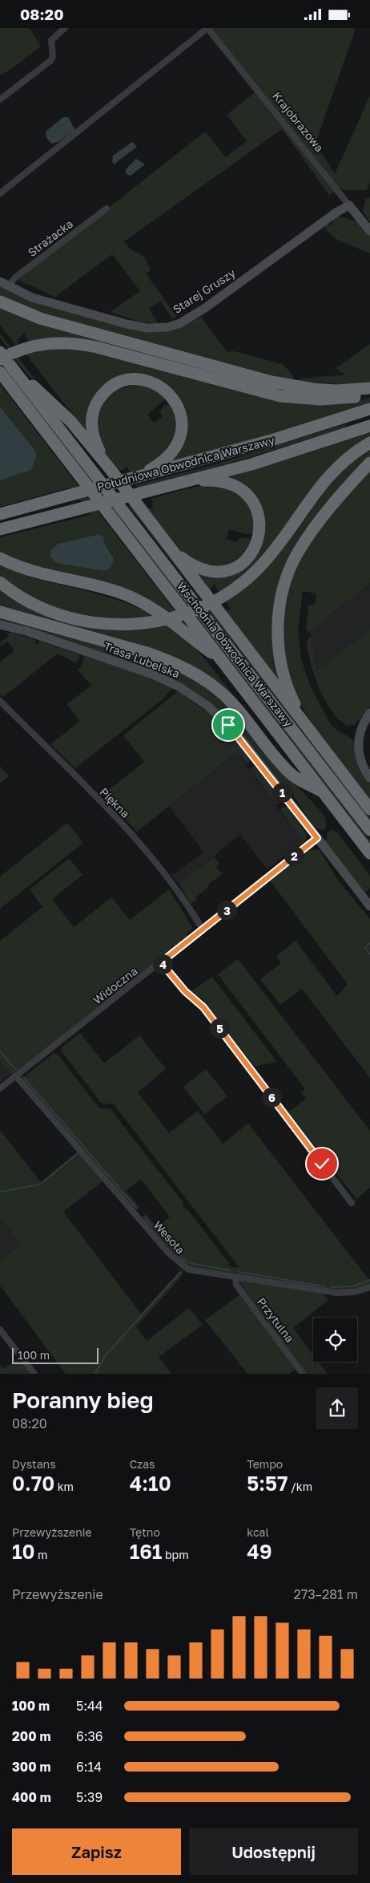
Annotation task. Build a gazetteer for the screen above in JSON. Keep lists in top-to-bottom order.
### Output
{
  "streets": {
    "highway": ["Południowa Obwodnica Warszawy", "Wschodnia Obwodnica Warszawy"],
    "street": [
      "Krajobrazowa",
      "Strażacka",
      "Starej Gruszy",
      "Trasa Lubelska",
      "Piękna",
      "Widoczna",
      "Wesoła",
      "Przytulna"
    ]
  },
  "crossings": [
    ["Krajobrazowa", "Starej Gruszy"],
    ["Strażacka", "Starej Gruszy"],
    ["Trasa Lubelska", "Widoczna"],
    ["Piękna", "Widoczna"],
    ["Widoczna", "Wesoła"],
    ["Wesoła", "Przytulna"]
  ],
  "scale_bar": "100 m",
  "page": {
    "status": "08:20",
    "pins": [
      "1",
      "2",
      "3",
      "4",
      "5",
      "6"
    ],
    "scale": "100 m",
    "heading": ["Poranny bieg", "08:20"],
    "stats": [
      ["Dystans", "0.70 km"],
      ["Czas", "4:10"],
      ["Tempo", "5:57 /km"],
      ["Przewyższenie", "10 m"],
      ["Tętno", "161 bpm"],
      ["kcal", "49"]
    ],
    "chart": ["Przewyższenie", "273–281 m"],
    "list": [
      {
        "name": "100 m",
        "note": "5:44"
      },
      {
        "name": "200 m",
        "note": "6:36"
      },
      {
        "name": "300 m",
        "note": "6:14"
      },
      {
        "name": "400 m",
        "note": "5:39"
      }
    ],
    "buttons": ["Zapisz", "Udostępnij"]
  }
}
